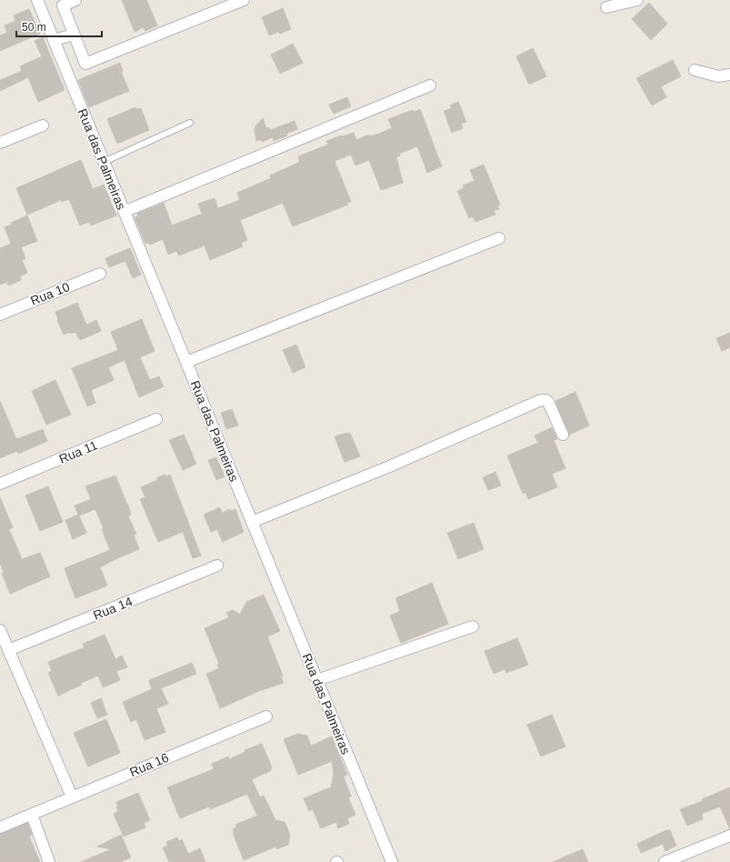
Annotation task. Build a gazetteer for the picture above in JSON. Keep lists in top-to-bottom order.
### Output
{
  "streets": {
    "street": [
      "Rua das Palmeiras",
      "Rua 10",
      "Rua 11",
      "Rua 14",
      "Rua 16"
    ]
  },
  "scale_bar": "50 m"
}
